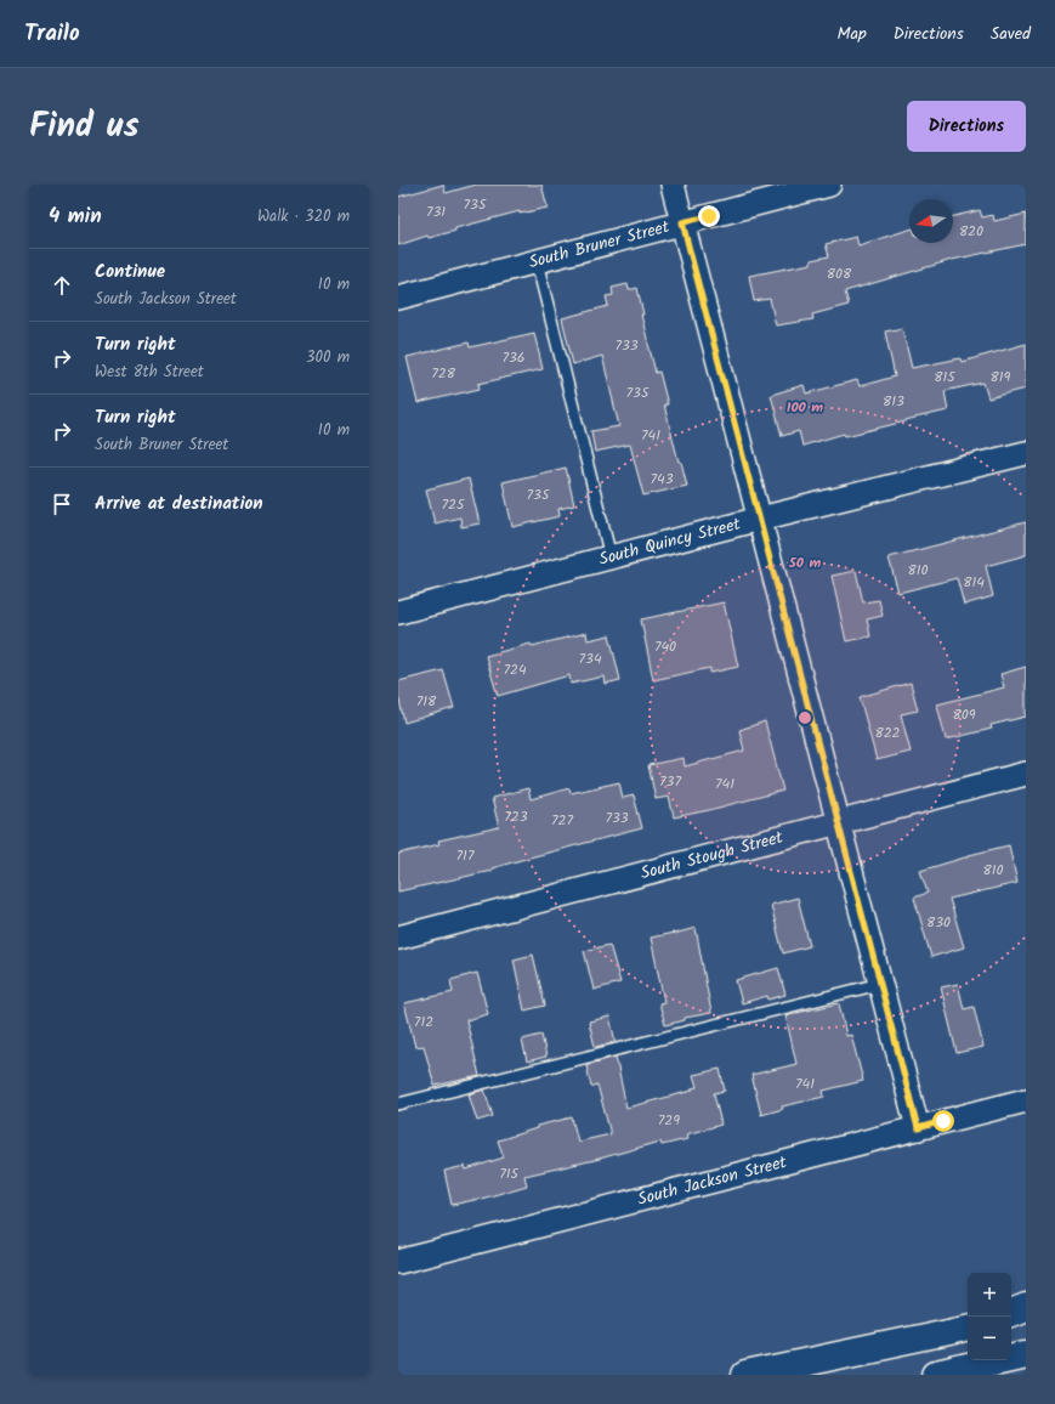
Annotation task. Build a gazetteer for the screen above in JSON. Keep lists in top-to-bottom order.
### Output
{
  "streets": {
    "street": [
      "South Bruner Street",
      "South Quincy Street",
      "South Stough Street",
      "South Jackson Street"
    ]
  },
  "house_numbers": [
    "735",
    "731",
    "820",
    "808",
    "733",
    "736",
    "728",
    "815",
    "819",
    "735",
    "813",
    "741",
    "743",
    "735",
    "725",
    "810",
    "814",
    "740",
    "734",
    "724",
    "718",
    "809",
    "822",
    "737",
    "741",
    "723",
    "733",
    "727",
    "717",
    "810",
    "830",
    "712",
    "741",
    "729",
    "715"
  ],
  "north": "left",
  "page": {
    "header": "Trailo",
    "nav": ["Map", "Directions", "Saved"],
    "title": "Find us",
    "buttons": "Directions",
    "heading": ["4 min", "Walk · 320 m"],
    "list": [
      ["Continue", "South Jackson Street", "10 m"],
      ["Turn right", "West 8th Street", "300 m"],
      ["Turn right", "South Bruner Street", "10 m"],
      "Arrive at destination"
    ],
    "map_buttons": ["+", "−"]
  },
  "rings": ["100 m", "50 m"]
}
